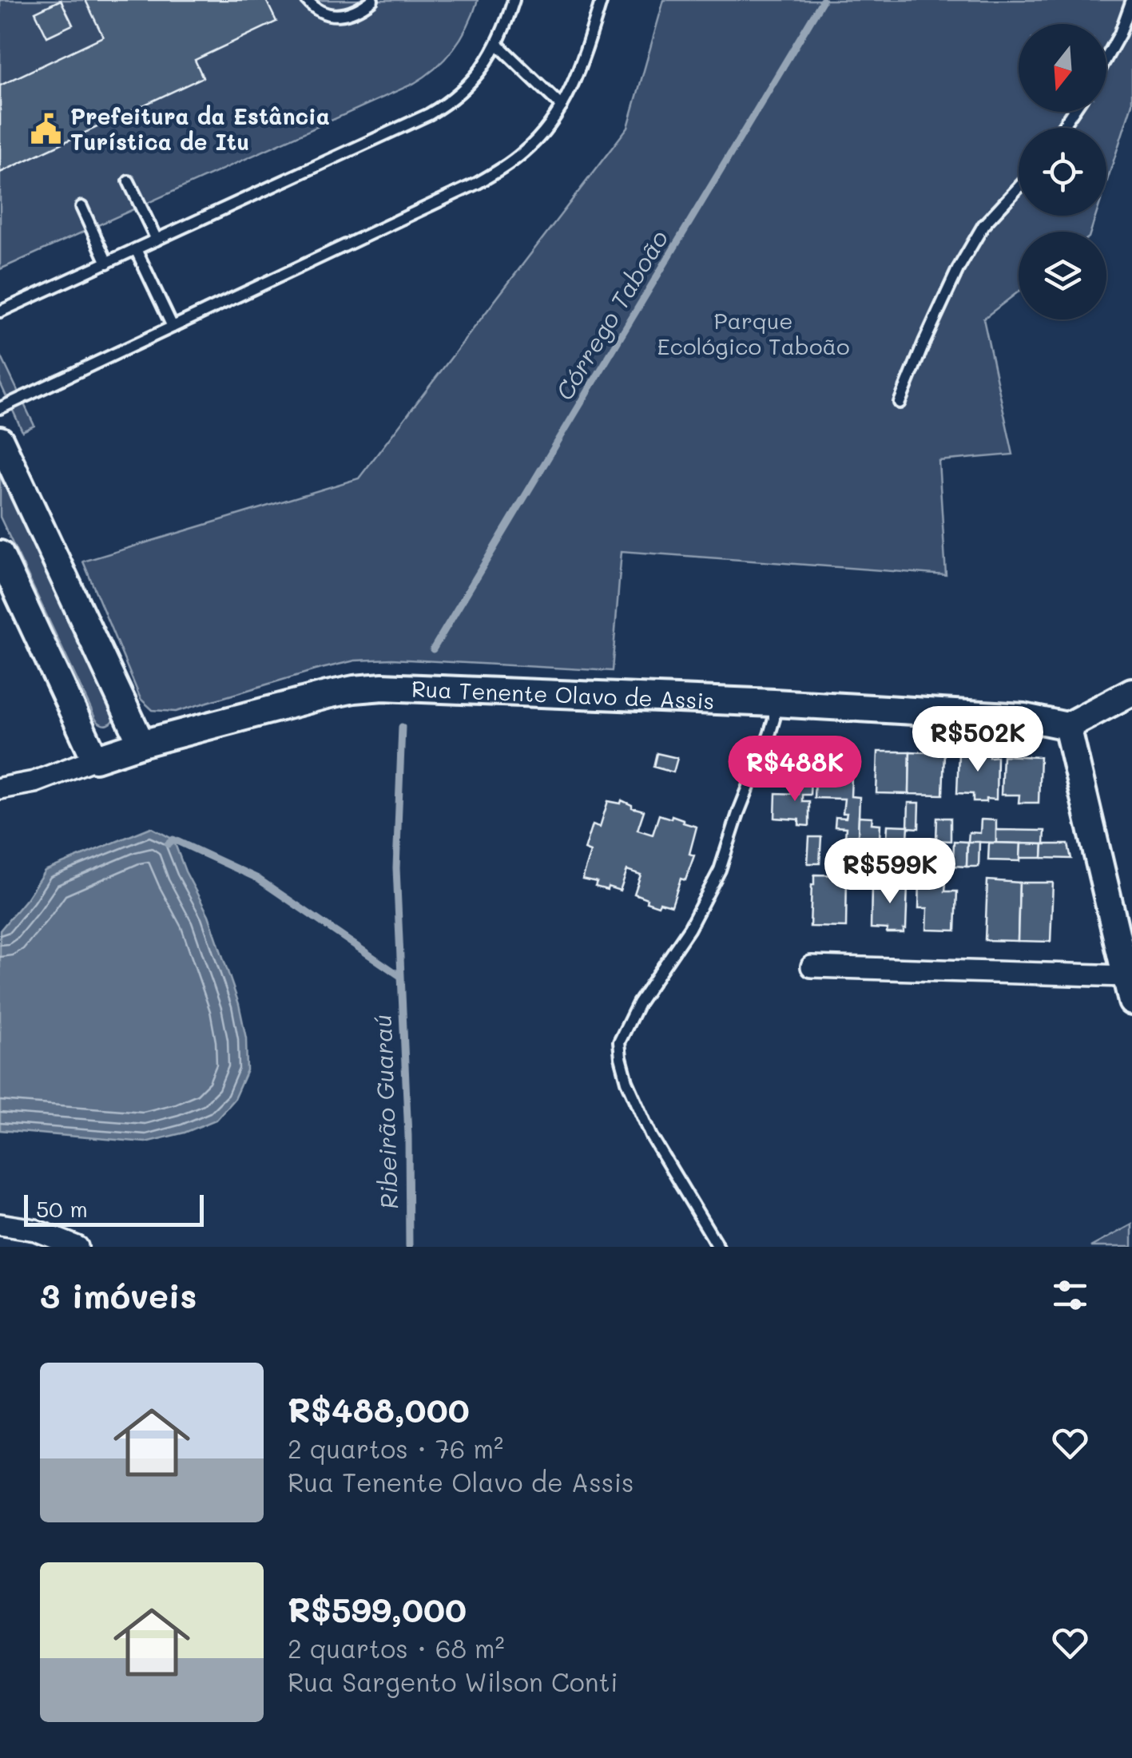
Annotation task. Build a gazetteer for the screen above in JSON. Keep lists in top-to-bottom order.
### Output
{
  "streets": {
    "street": ["Rua Tenente Olavo de Assis"]
  },
  "water": ["Córrego Taboão", "Ribeirão Guaraú"],
  "parks": ["Parque Ecológico Taboão"],
  "places": {
    "public building": ["Prefeitura da Estância Turística de Itu"]
  },
  "scale_bar": "50 m",
  "north": "bottom",
  "page": {
    "price": ["R$502K", "R$488K", "R$599K"],
    "scale": "50 m",
    "heading": "3 imóveis",
    "list": [
      {
        "name": "R$488,000",
        "note": "2 quartos · 76 m² · Rua Tenente Olavo de Assis"
      },
      {
        "name": "R$599,000",
        "note": "2 quartos · 68 m² · Rua Sargento Wilson Conti"
      }
    ]
  }
}
